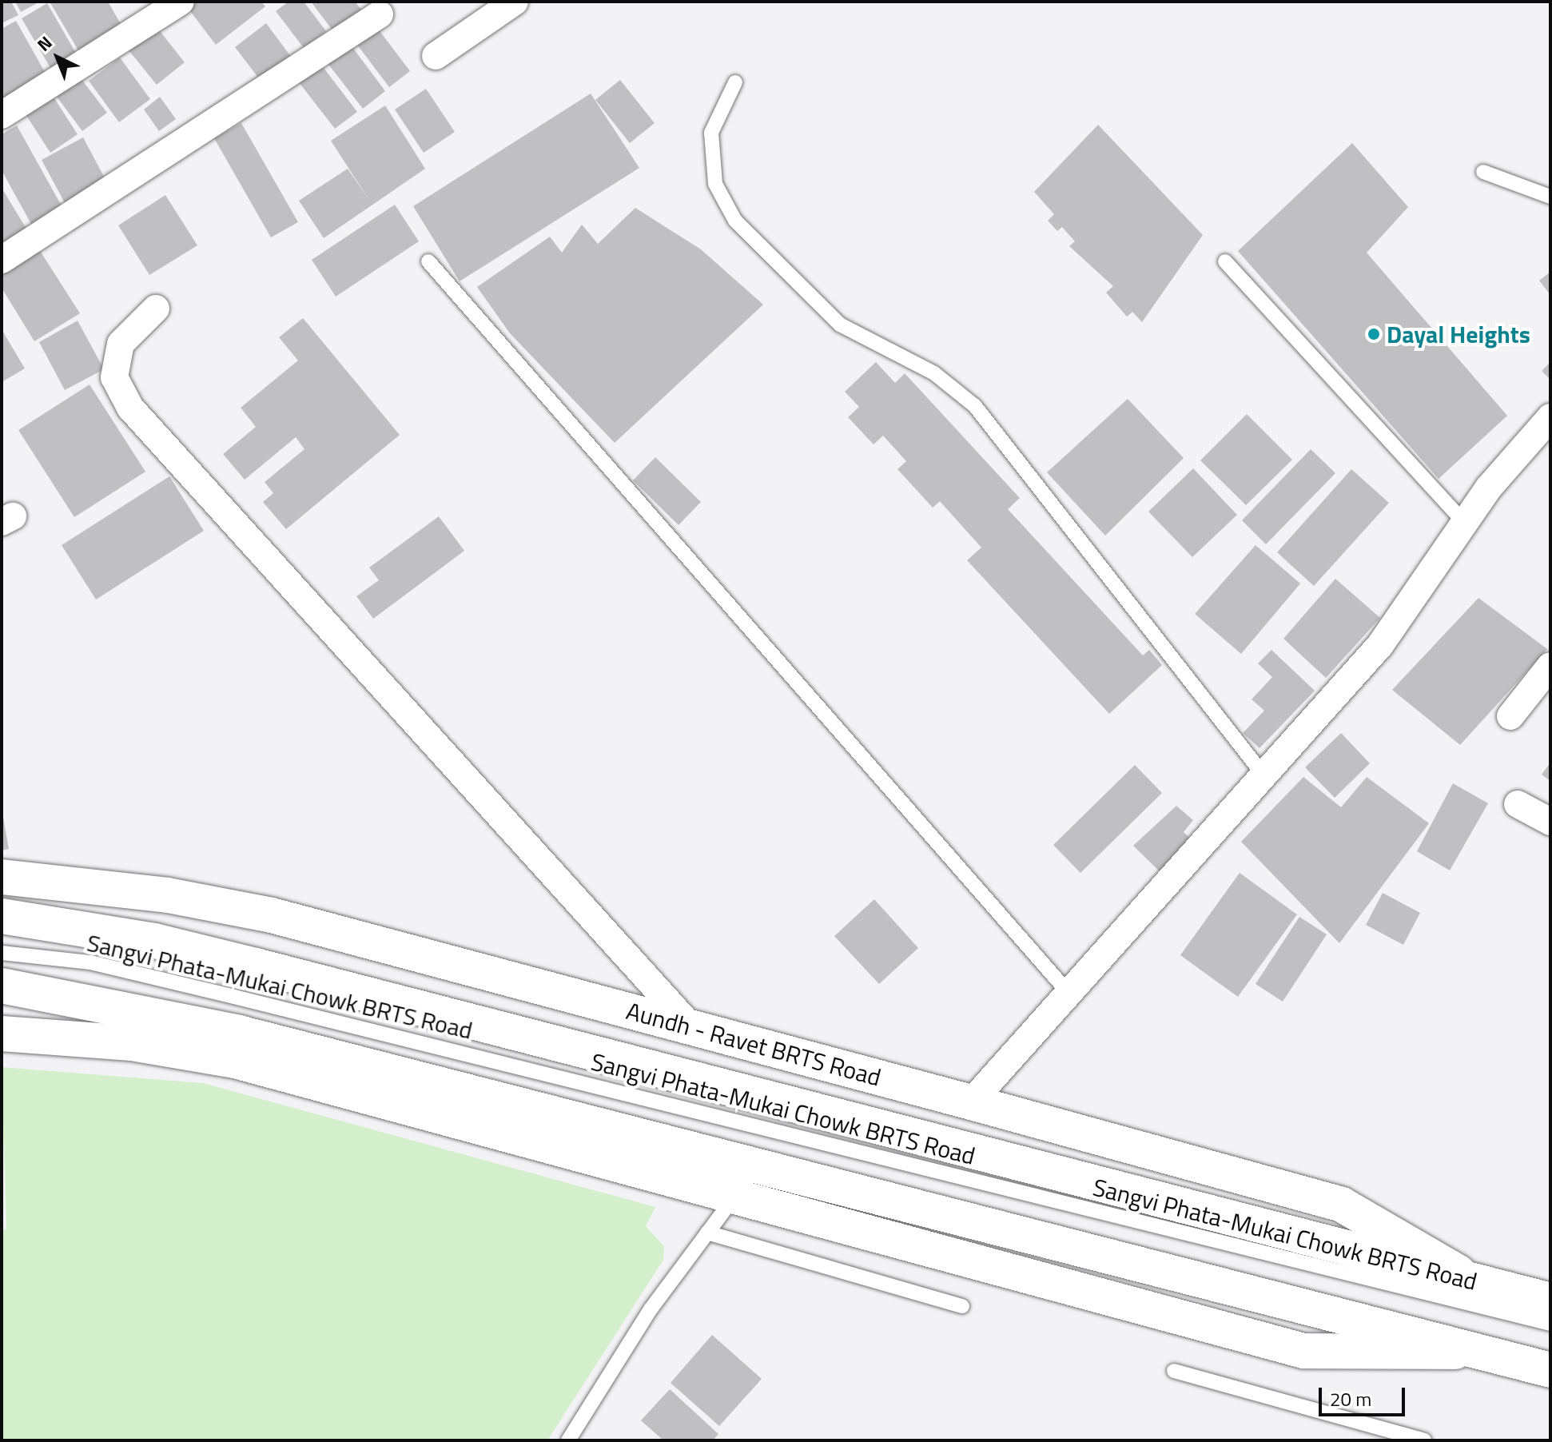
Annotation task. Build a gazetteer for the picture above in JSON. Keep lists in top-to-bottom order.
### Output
{
  "streets": {
    "main road": ["Aundh - Ravet BRTS Road"],
    "lane": ["Sangvi Phata-Mukai Chowk BRTS Road"]
  },
  "places": ["Dayal Heights"],
  "scale_bar": "20 m",
  "north": "top left"
}
